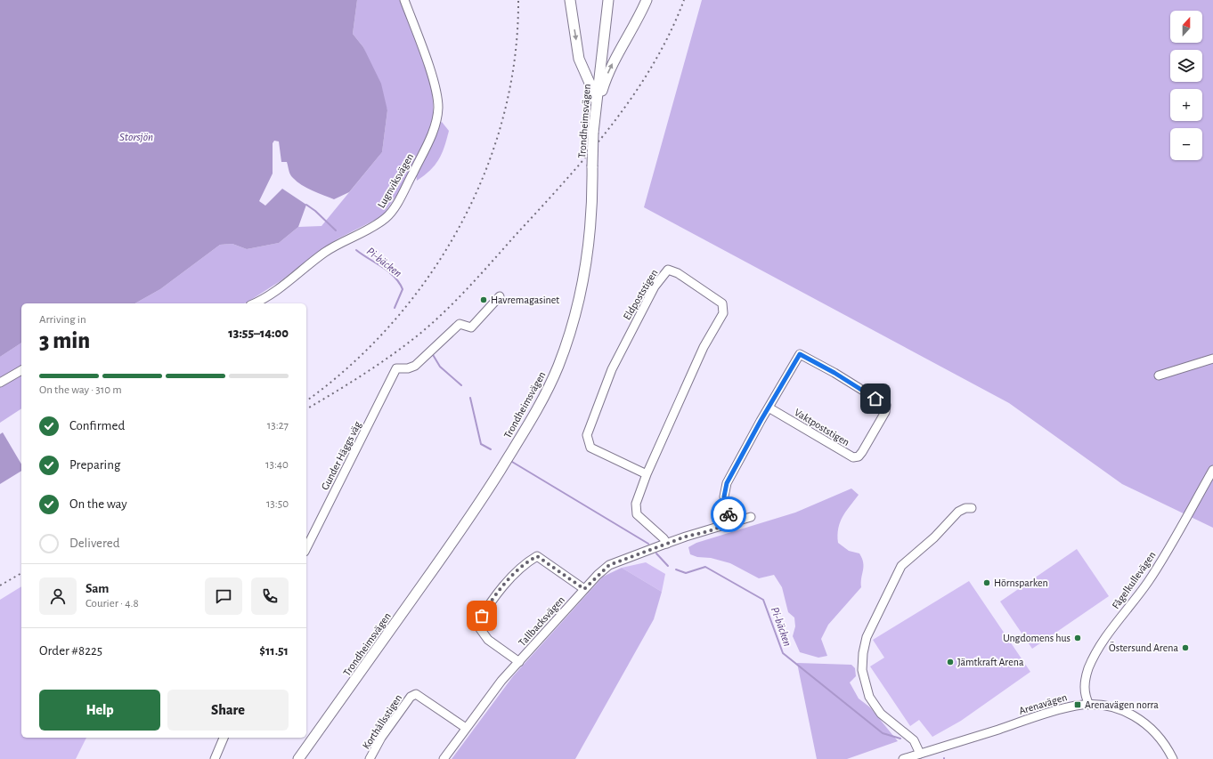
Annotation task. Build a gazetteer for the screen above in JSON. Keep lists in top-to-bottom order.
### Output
{
  "streets": {
    "main road": ["Trondheimsvägen"],
    "street": [
      "Lugnviksvägen",
      "Eldpoststigen",
      "Vaktpoststigen",
      "Gunder Häggs väg",
      "Fågelkullevägen",
      "Tallbacksvägen",
      "Arenavägen",
      "Korthållsstigen"
    ]
  },
  "crossings": [
    ["Eldpoststigen", "Tallbacksvägen"],
    ["Vaktpoststigen", "Tallbacksvägen"],
    ["Fågelkullevägen", "Arenavägen"],
    ["Tallbacksvägen", "Korthållsstigen"]
  ],
  "water": ["Storsjön", "Pi-bäcken"],
  "places": {
    "other": [
      "Havremagasinet",
      "Hörnsparken",
      "Ungdomens hus",
      "Östersund Arena",
      "Jämtkraft Arena"
    ],
    "transit": ["Arenavägen norra"]
  },
  "north": "top",
  "page": {
    "map_buttons": ["+", "−"],
    "heading": ["3 min", "Arriving in", "13:55–14:00"],
    "panel": [
      "Sam",
      "Courier · 4.8",
      "Order #8225",
      "$11.51"
    ],
    "bar": "On the way · 310 m",
    "list": [
      ["Confirmed", "13:27"],
      ["Preparing", "13:40"],
      ["On the way", "13:50"],
      "Delivered"
    ],
    "buttons": ["Help", "Share"]
  }
}
